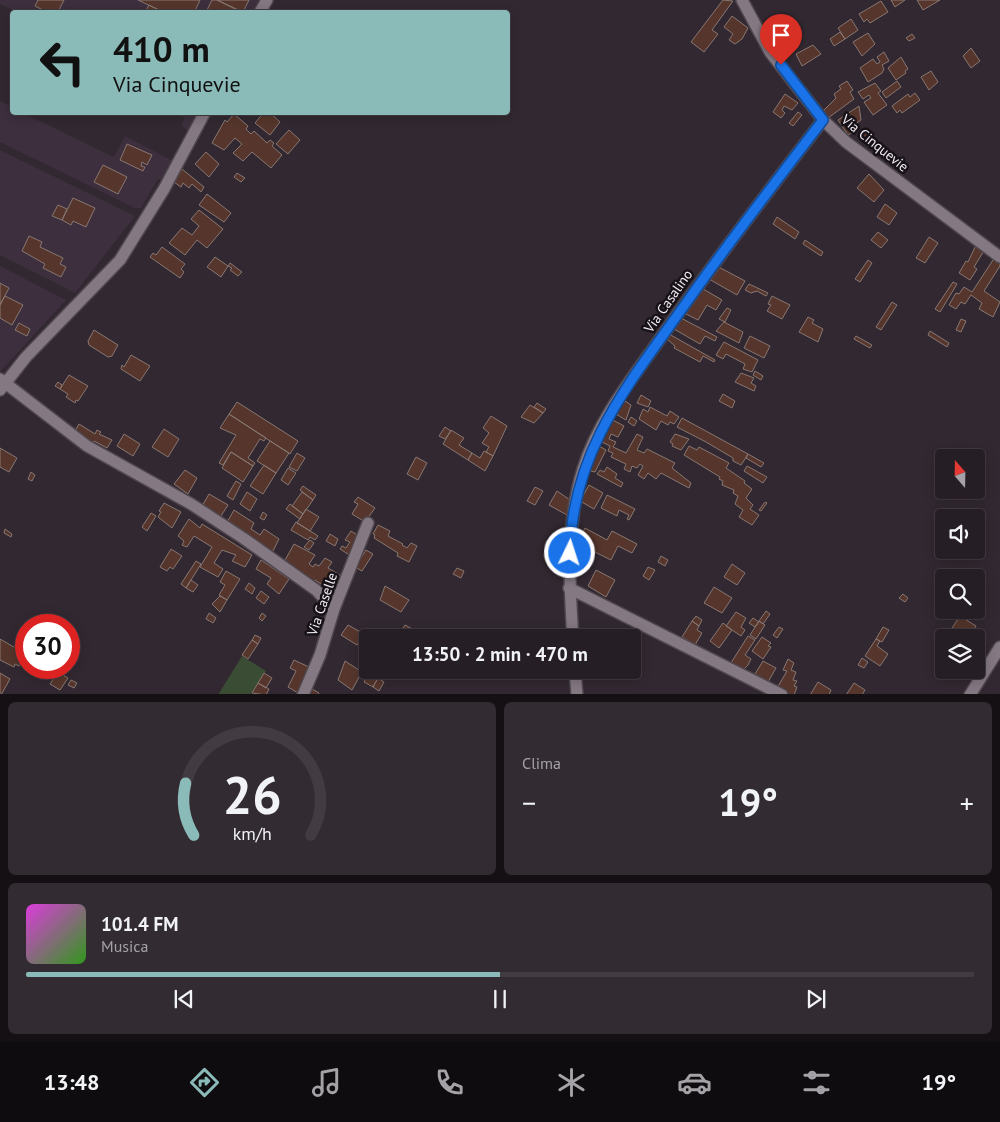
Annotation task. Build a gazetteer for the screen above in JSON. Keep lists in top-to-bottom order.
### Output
{
  "streets": {
    "street": ["Via Cinquevie", "Via Casalino", "Via Caselle"]
  },
  "crossings": [
    ["Via Cinquevie", "Via Casalino"]
  ],
  "north": "top",
  "page": {
    "turn": ["410 m", "Via Cinquevie"],
    "limit": "30",
    "trip": "13:50 · 2 min · 470 m",
    "tile": "Clima",
    "heat": ["−", "19°", "+"],
    "song": ["101.4 FM", "Musica"],
    "tabs": ["13:48", "19°"],
    "gauge": ["26", "km/h"]
  }
}
